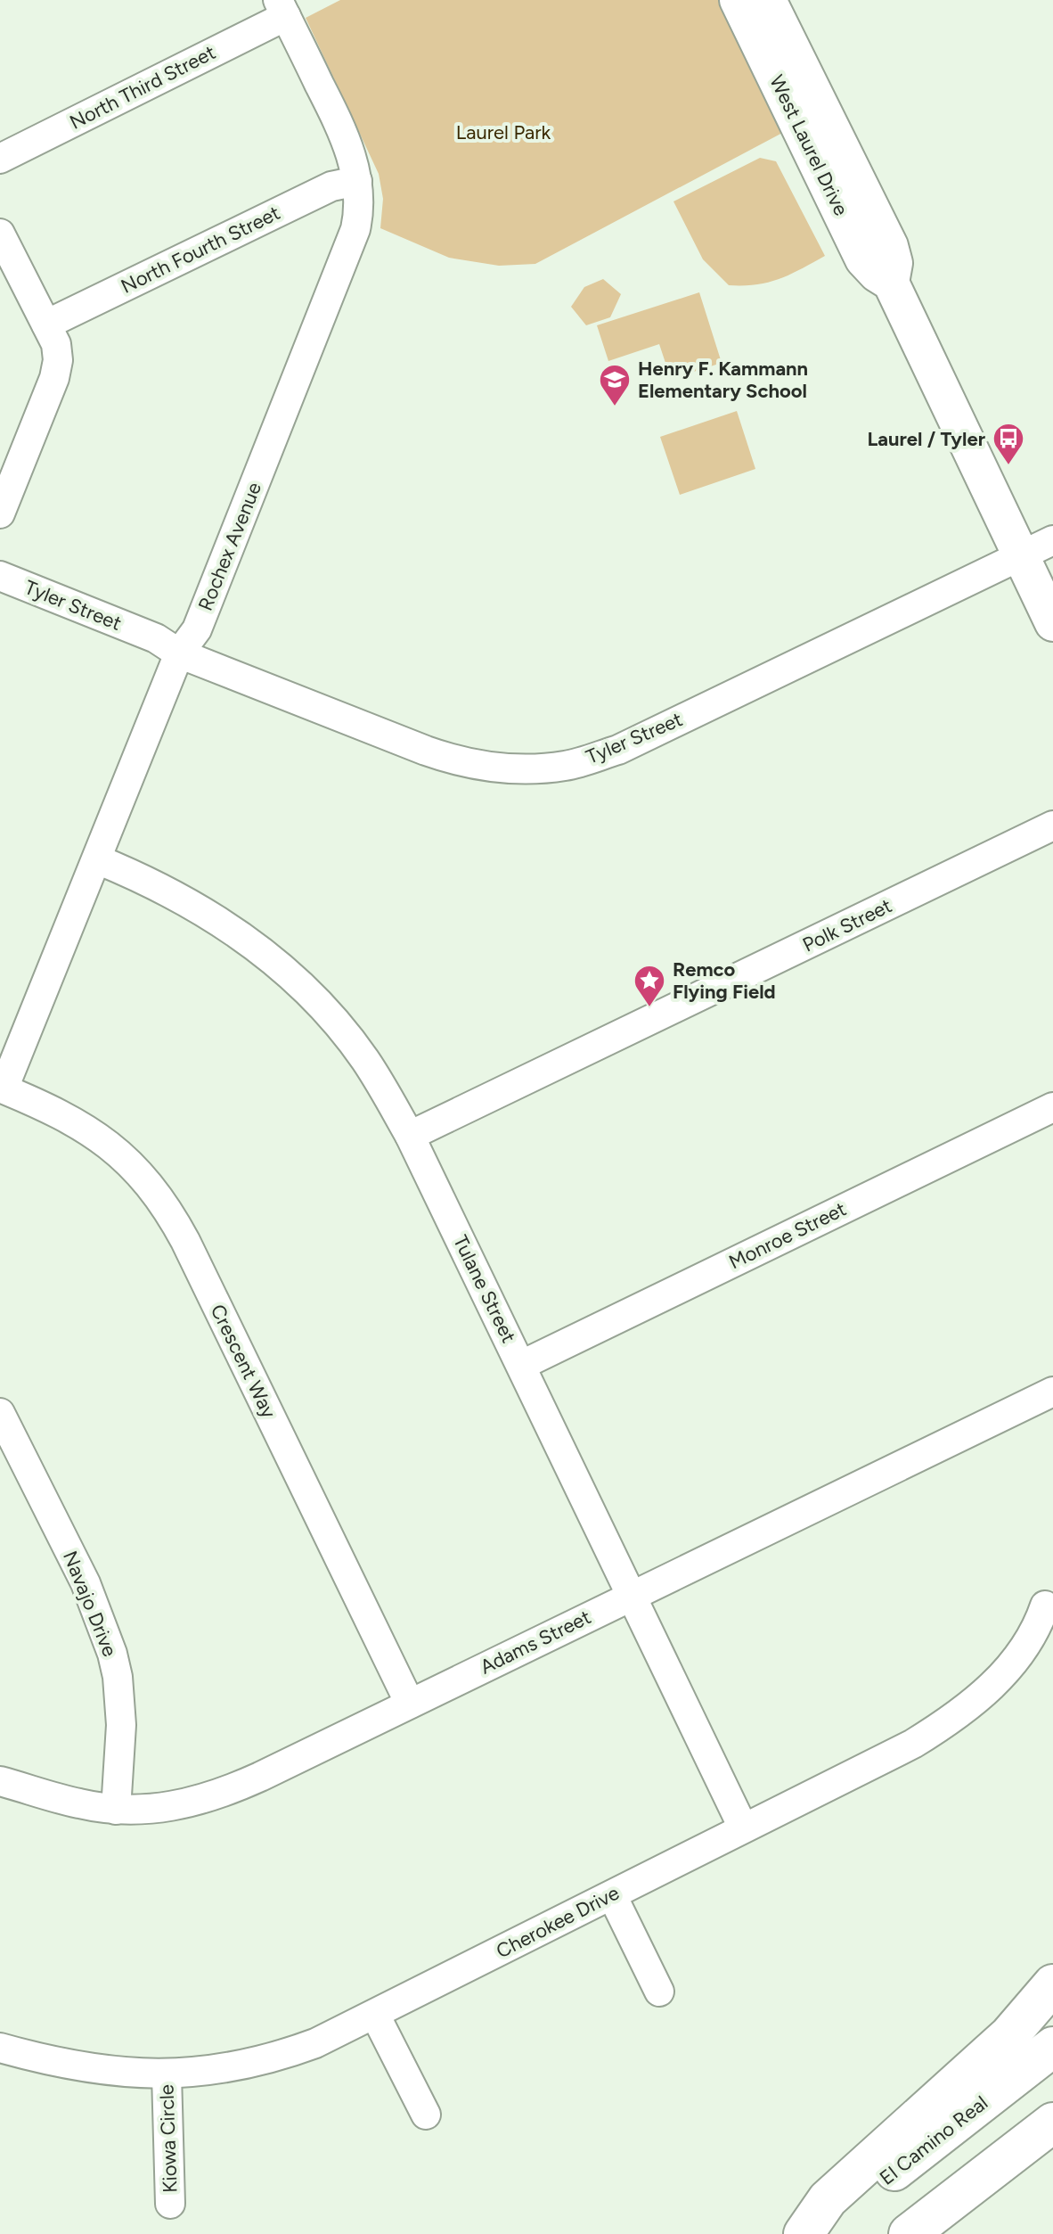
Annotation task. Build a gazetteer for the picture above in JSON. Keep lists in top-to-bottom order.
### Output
{
  "streets": {
    "highway": ["El Camino Real"],
    "main road": ["West Laurel Drive"],
    "street": [
      "North Third Street",
      "North Fourth Street",
      "Rochex Avenue",
      "Tyler Street",
      "Polk Street",
      "Monroe Street",
      "Tulane Street",
      "Crescent Way",
      "Navajo Drive",
      "Adams Street",
      "Cherokee Drive",
      "Kiowa Circle"
    ]
  },
  "crossings": [
    ["North Third Street", "Rochex Avenue"],
    ["West Laurel Drive", "Tyler Street"],
    ["North Fourth Street", "Rochex Avenue"],
    ["Rochex Avenue", "Tyler Street"],
    ["Rochex Avenue", "Tulane Street"],
    ["Rochex Avenue", "Crescent Way"],
    ["Polk Street", "Tulane Street"],
    ["Monroe Street", "Tulane Street"],
    ["Tulane Street", "Adams Street"],
    ["Tulane Street", "Cherokee Drive"],
    ["Crescent Way", "Adams Street"],
    ["Navajo Drive", "Adams Street"],
    ["Cherokee Drive", "Kiowa Circle"]
  ],
  "parks": ["Laurel Park"],
  "places": {
    "school or university": ["Henry F. Kammann Elementary School"],
    "bus stop": ["Laurel / Tyler"],
    "place": ["Remco Flying Field"]
  }
}
